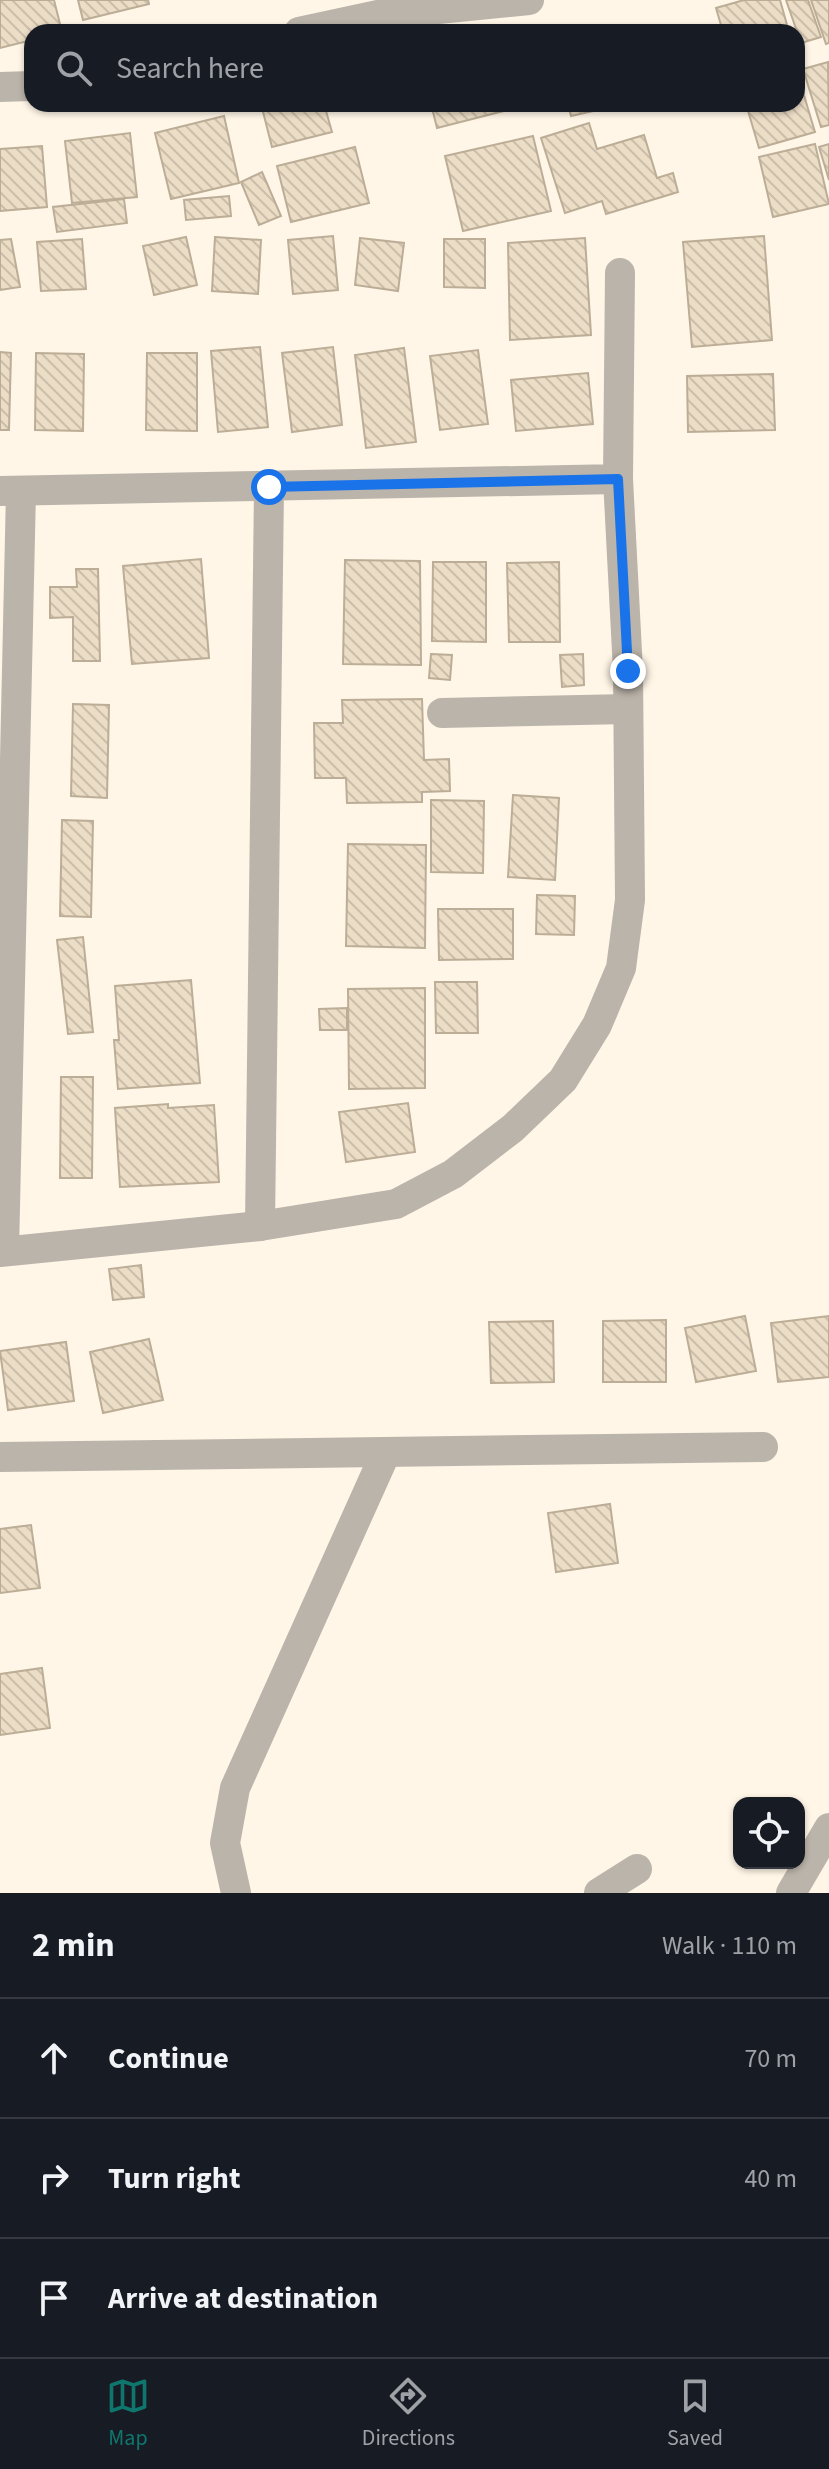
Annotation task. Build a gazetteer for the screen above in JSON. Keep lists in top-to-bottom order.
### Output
{
  "page": {
    "search": "Search here",
    "heading": ["2 min", "Walk · 110 m"],
    "list": [
      ["Continue", "70 m"],
      ["Turn right", "40 m"],
      "Arrive at destination"
    ],
    "nav": ["Map", "Directions", "Saved"]
  }
}
